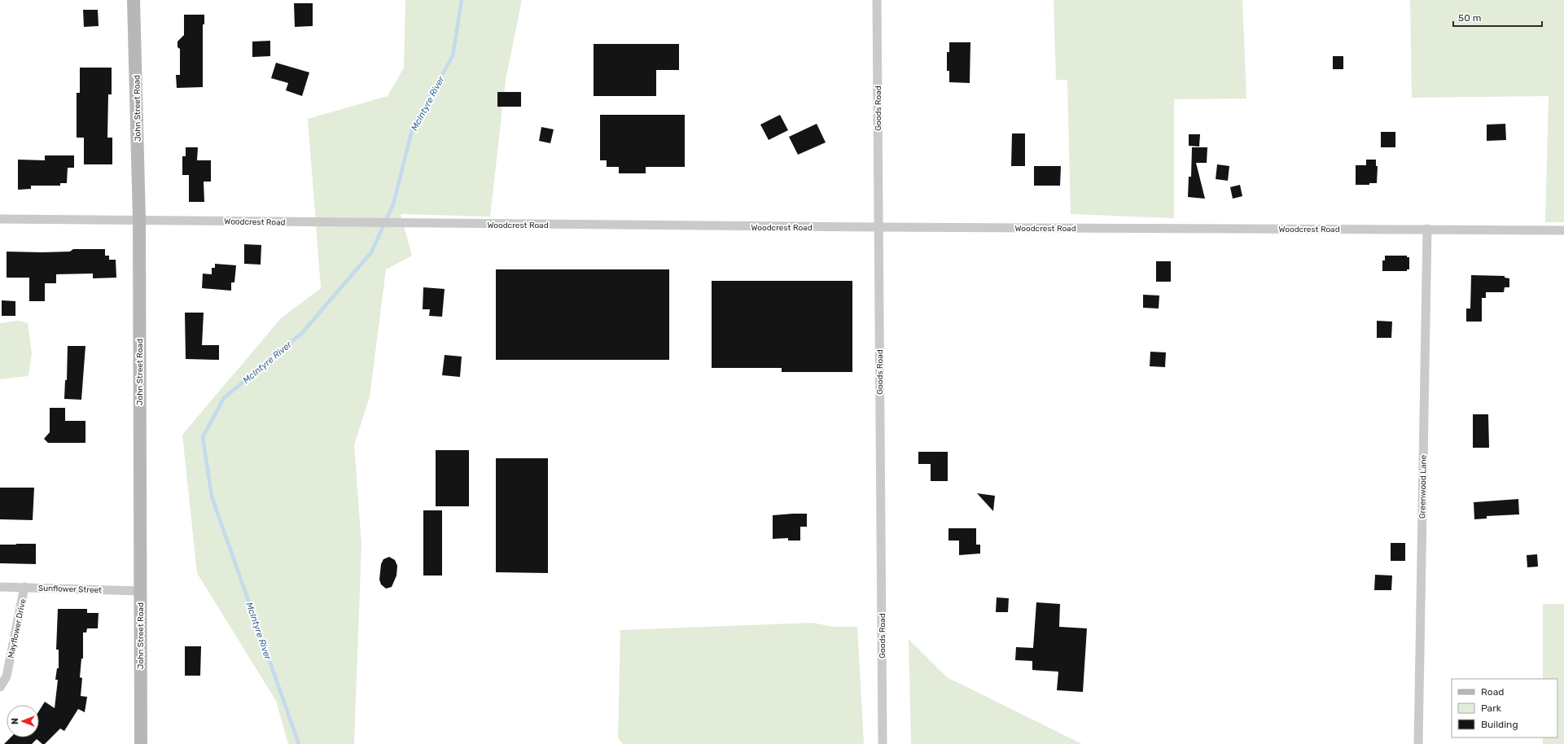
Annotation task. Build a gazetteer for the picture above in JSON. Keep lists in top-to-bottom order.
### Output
{
  "streets": {
    "main road": ["John Street Road"],
    "street": [
      "Goods Road",
      "Woodcrest Road",
      "Greenwood Lane",
      "Sunflower Street",
      "Mayflower Drive"
    ]
  },
  "crossings": [
    ["John Street Road", "Woodcrest Road"],
    ["John Street Road", "Sunflower Street"],
    ["Goods Road", "Woodcrest Road"],
    ["Woodcrest Road", "Greenwood Lane"],
    ["Sunflower Street", "Mayflower Drive"]
  ],
  "water": ["McIntyre River"],
  "legend": ["Road", "Park", "Building"],
  "scale_bar": "50 m",
  "north": "left"
}
